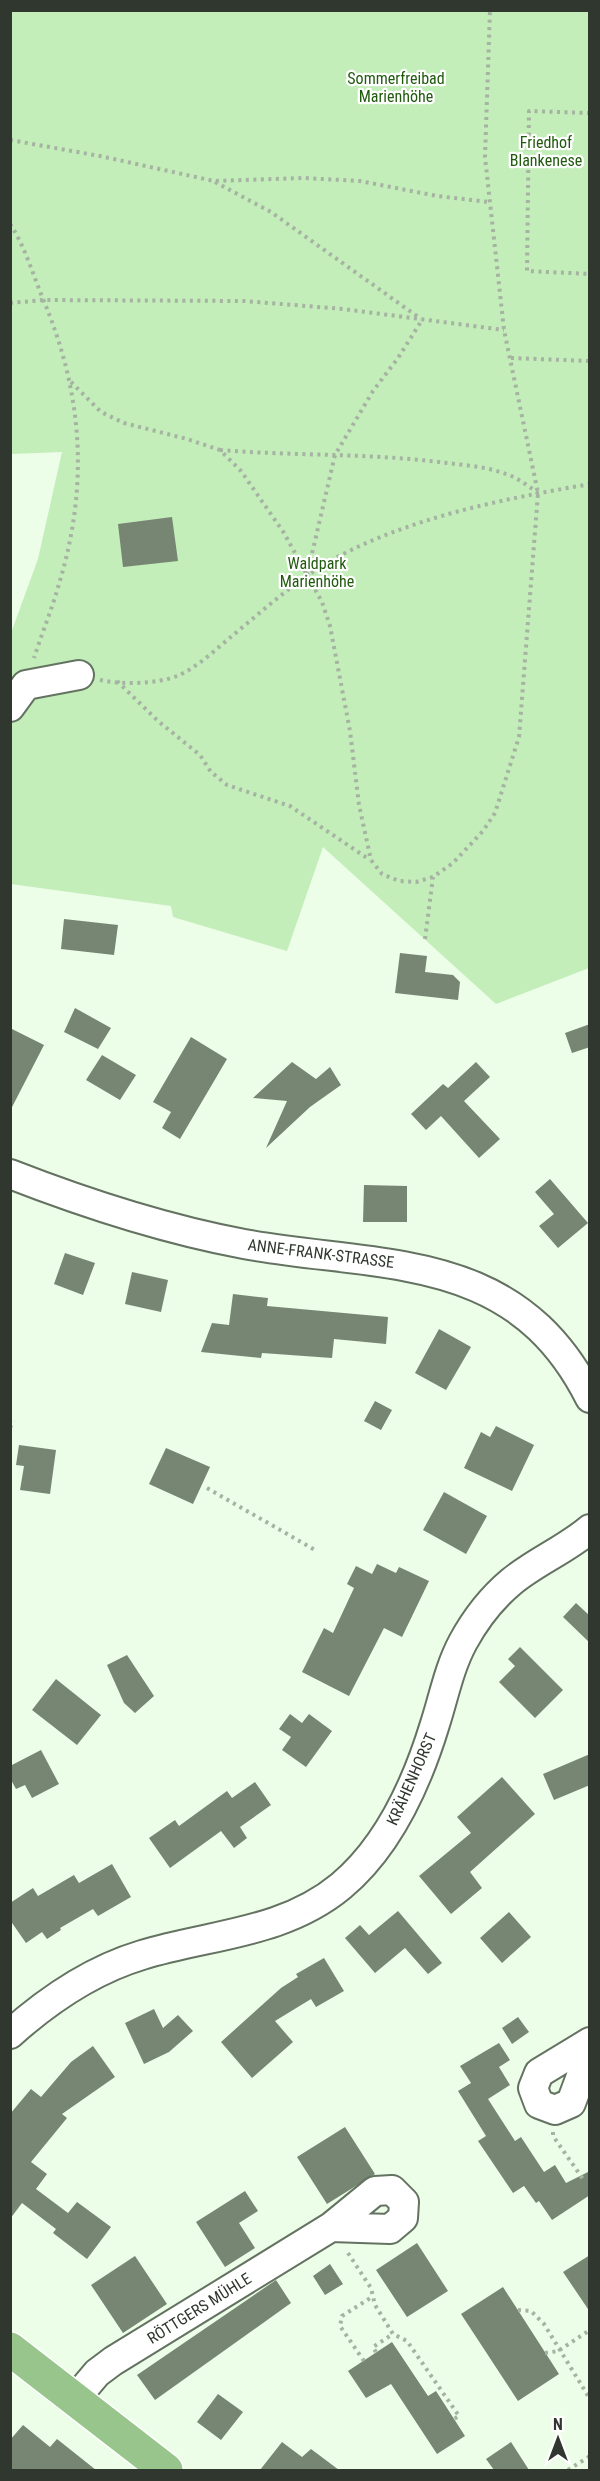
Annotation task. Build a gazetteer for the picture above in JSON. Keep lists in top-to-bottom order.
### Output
{
  "streets": {
    "street": ["ANNE-FRANK-STRASSE", "KRÄHENHORST", "RÖTTGERS MÜHLE"]
  },
  "parks": ["Sommerfreibad Marienhöhe", "Friedhof Blankenese", "Waldpark Marienhöhe"],
  "north": "top"
}
